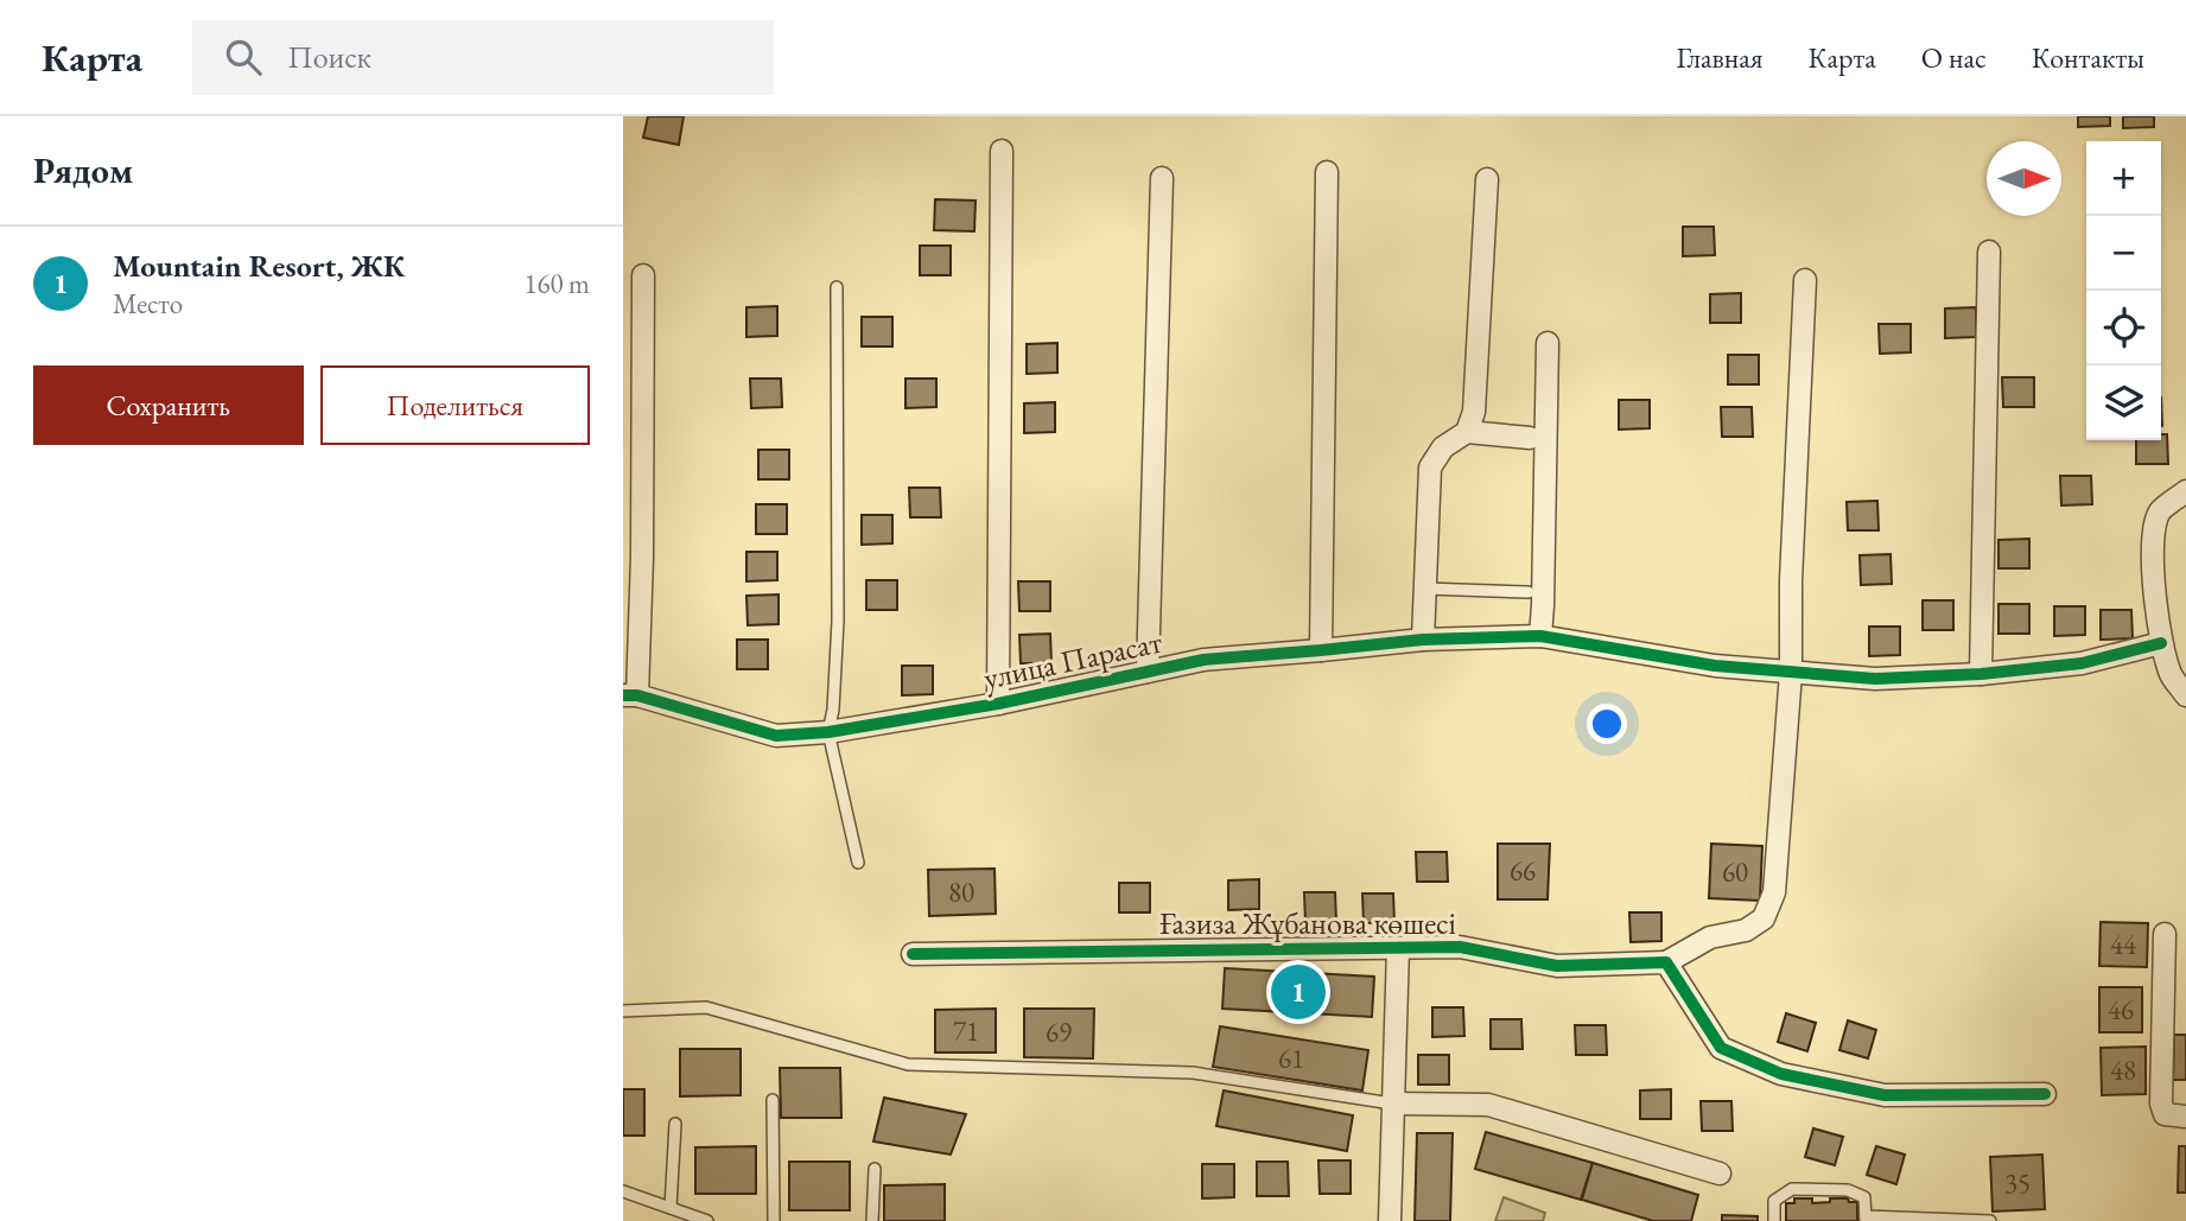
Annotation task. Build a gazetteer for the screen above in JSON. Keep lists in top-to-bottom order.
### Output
{
  "streets": {
    "street": ["улица Парасат", "Ғазиза Жұбанова көшесі"]
  },
  "house_numbers": [
    "66",
    "60",
    "80",
    "44",
    "46",
    "71",
    "69",
    "61",
    "48",
    "35"
  ],
  "north": "right",
  "page": {
    "header": "Карта",
    "search": "Поиск",
    "nav": [
      "Главная",
      "Карта",
      "О нас",
      "Контакты"
    ],
    "heading": "Рядом",
    "map_buttons": ["+", "−"],
    "list": [
      {
        "mark": "1",
        "name": "Mountain Resort, ЖК",
        "note": "Место",
        "value": "160 m"
      }
    ],
    "buttons": ["Сохранить", "Поделиться"],
    "pins": "1"
  }
}
